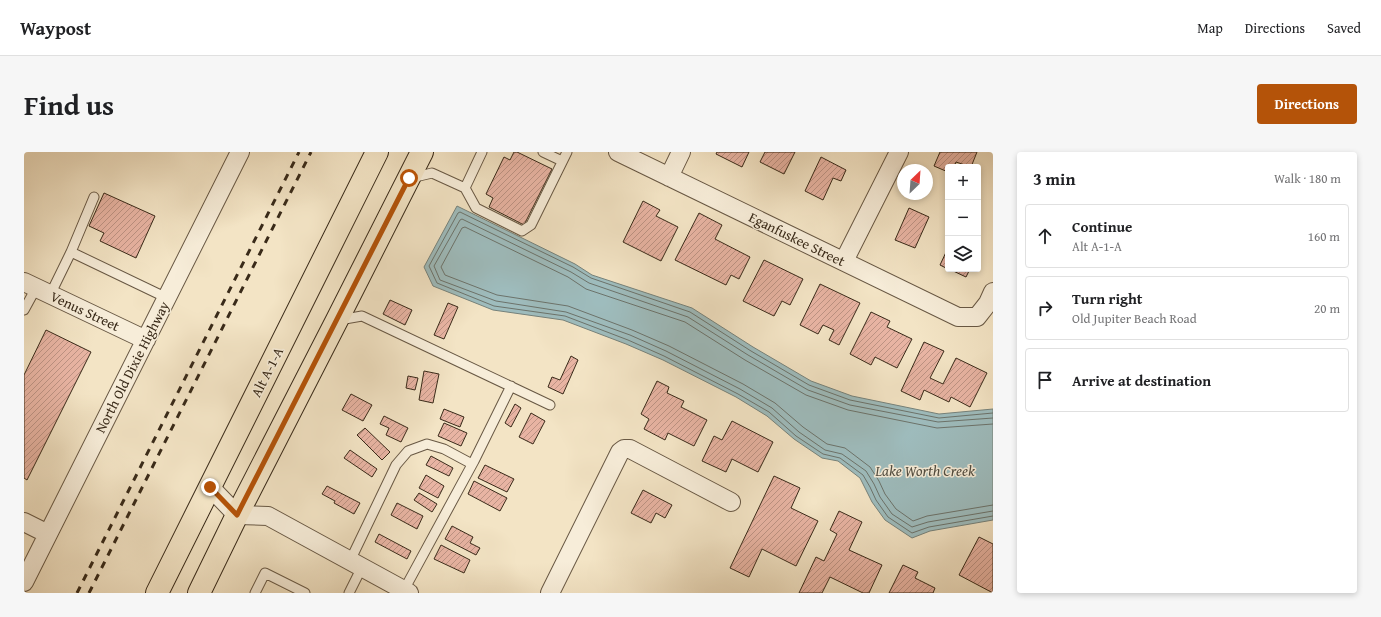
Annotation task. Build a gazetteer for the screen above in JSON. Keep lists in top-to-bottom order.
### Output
{
  "streets": {
    "main road": ["Alt A-1-A"],
    "street": ["Eganfuskee Street", "Venus Street", "North Old Dixie Highway"]
  },
  "crossings": [
    ["Venus Street", "North Old Dixie Highway"]
  ],
  "water": ["Lake Worth Creek"],
  "north": "top right",
  "page": {
    "header": "Waypost",
    "nav": ["Map", "Directions", "Saved"],
    "title": "Find us",
    "buttons": "Directions",
    "heading": ["3 min", "Walk · 180 m"],
    "map_buttons": ["+", "−"],
    "list": [
      ["Continue", "Alt A-1-A", "160 m"],
      ["Turn right", "Old Jupiter Beach Road", "20 m"],
      "Arrive at destination"
    ]
  }
}
